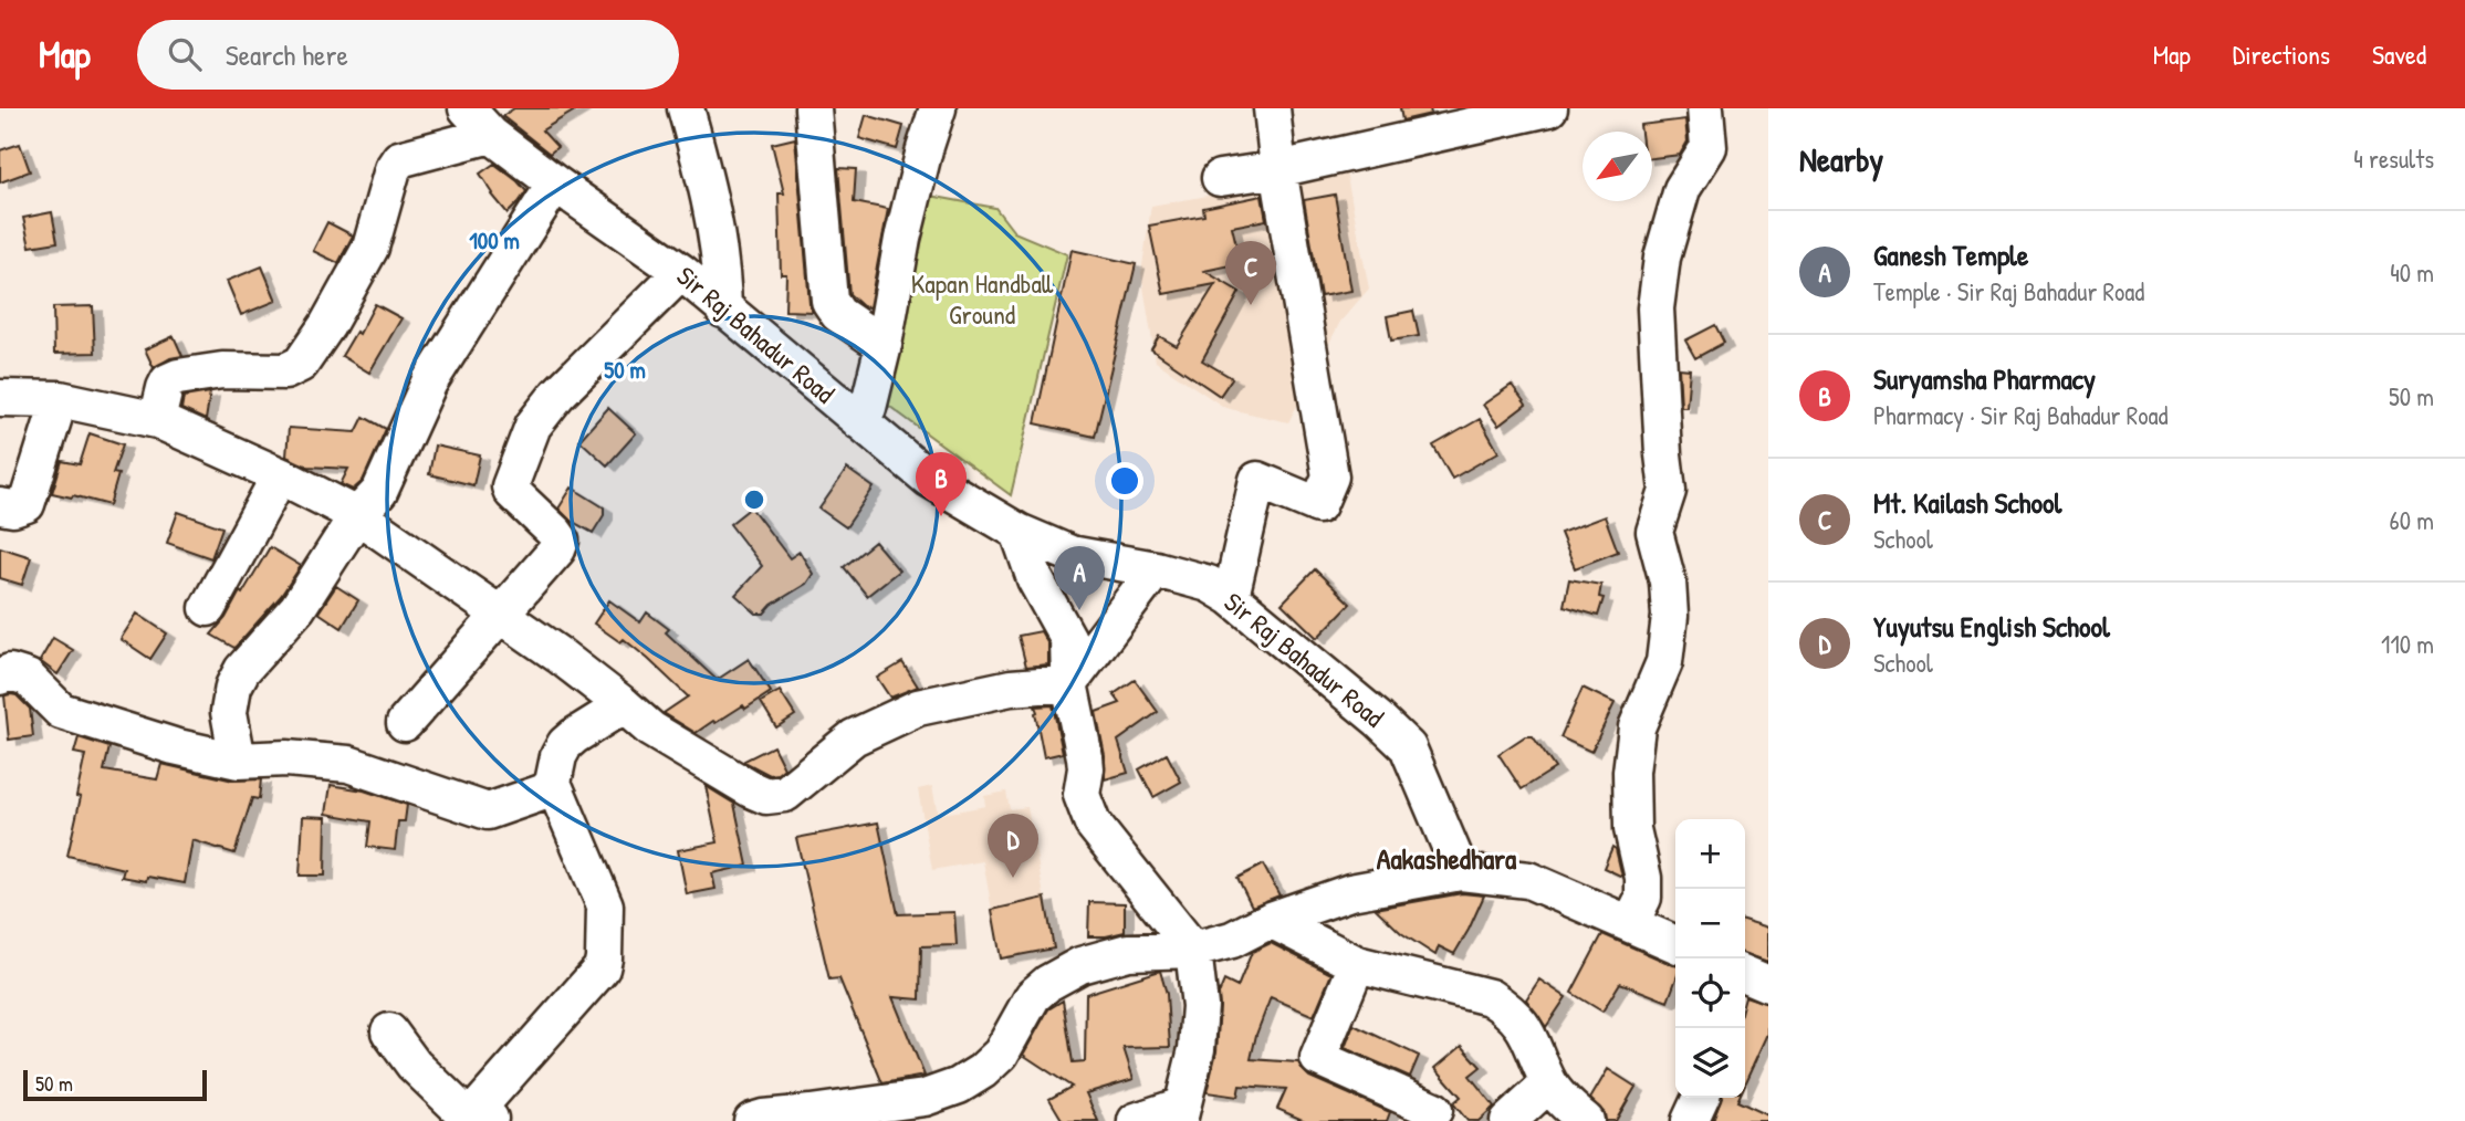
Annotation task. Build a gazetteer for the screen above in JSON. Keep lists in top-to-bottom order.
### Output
{
  "streets": {
    "street": ["Sir Raj Bahadur Road"]
  },
  "districts": ["Aakashedhara"],
  "parks": ["Kapan Handball Ground"],
  "scale_bar": "50 m",
  "north": "bottom left",
  "page": {
    "header": "Map",
    "search": "Search here",
    "nav": ["Map", "Directions", "Saved"],
    "heading": ["Nearby", "4 results"],
    "list": [
      {
        "mark": "A",
        "name": "Ganesh Temple",
        "note": "Temple · Sir Raj Bahadur Road",
        "value": "40 m"
      },
      {
        "mark": "B",
        "name": "Suryamsha Pharmacy",
        "note": "Pharmacy · Sir Raj Bahadur Road",
        "value": "50 m"
      },
      {
        "mark": "C",
        "name": "Mt. Kailash School",
        "note": "School",
        "value": "60 m"
      },
      {
        "mark": "D",
        "name": "Yuyutsu English School",
        "note": "School",
        "value": "110 m"
      }
    ],
    "pins": [
      "C",
      "B",
      "A",
      "D"
    ],
    "map_buttons": ["+", "−"],
    "scale": "50 m"
  },
  "rings": ["100 m", "50 m"]
}
